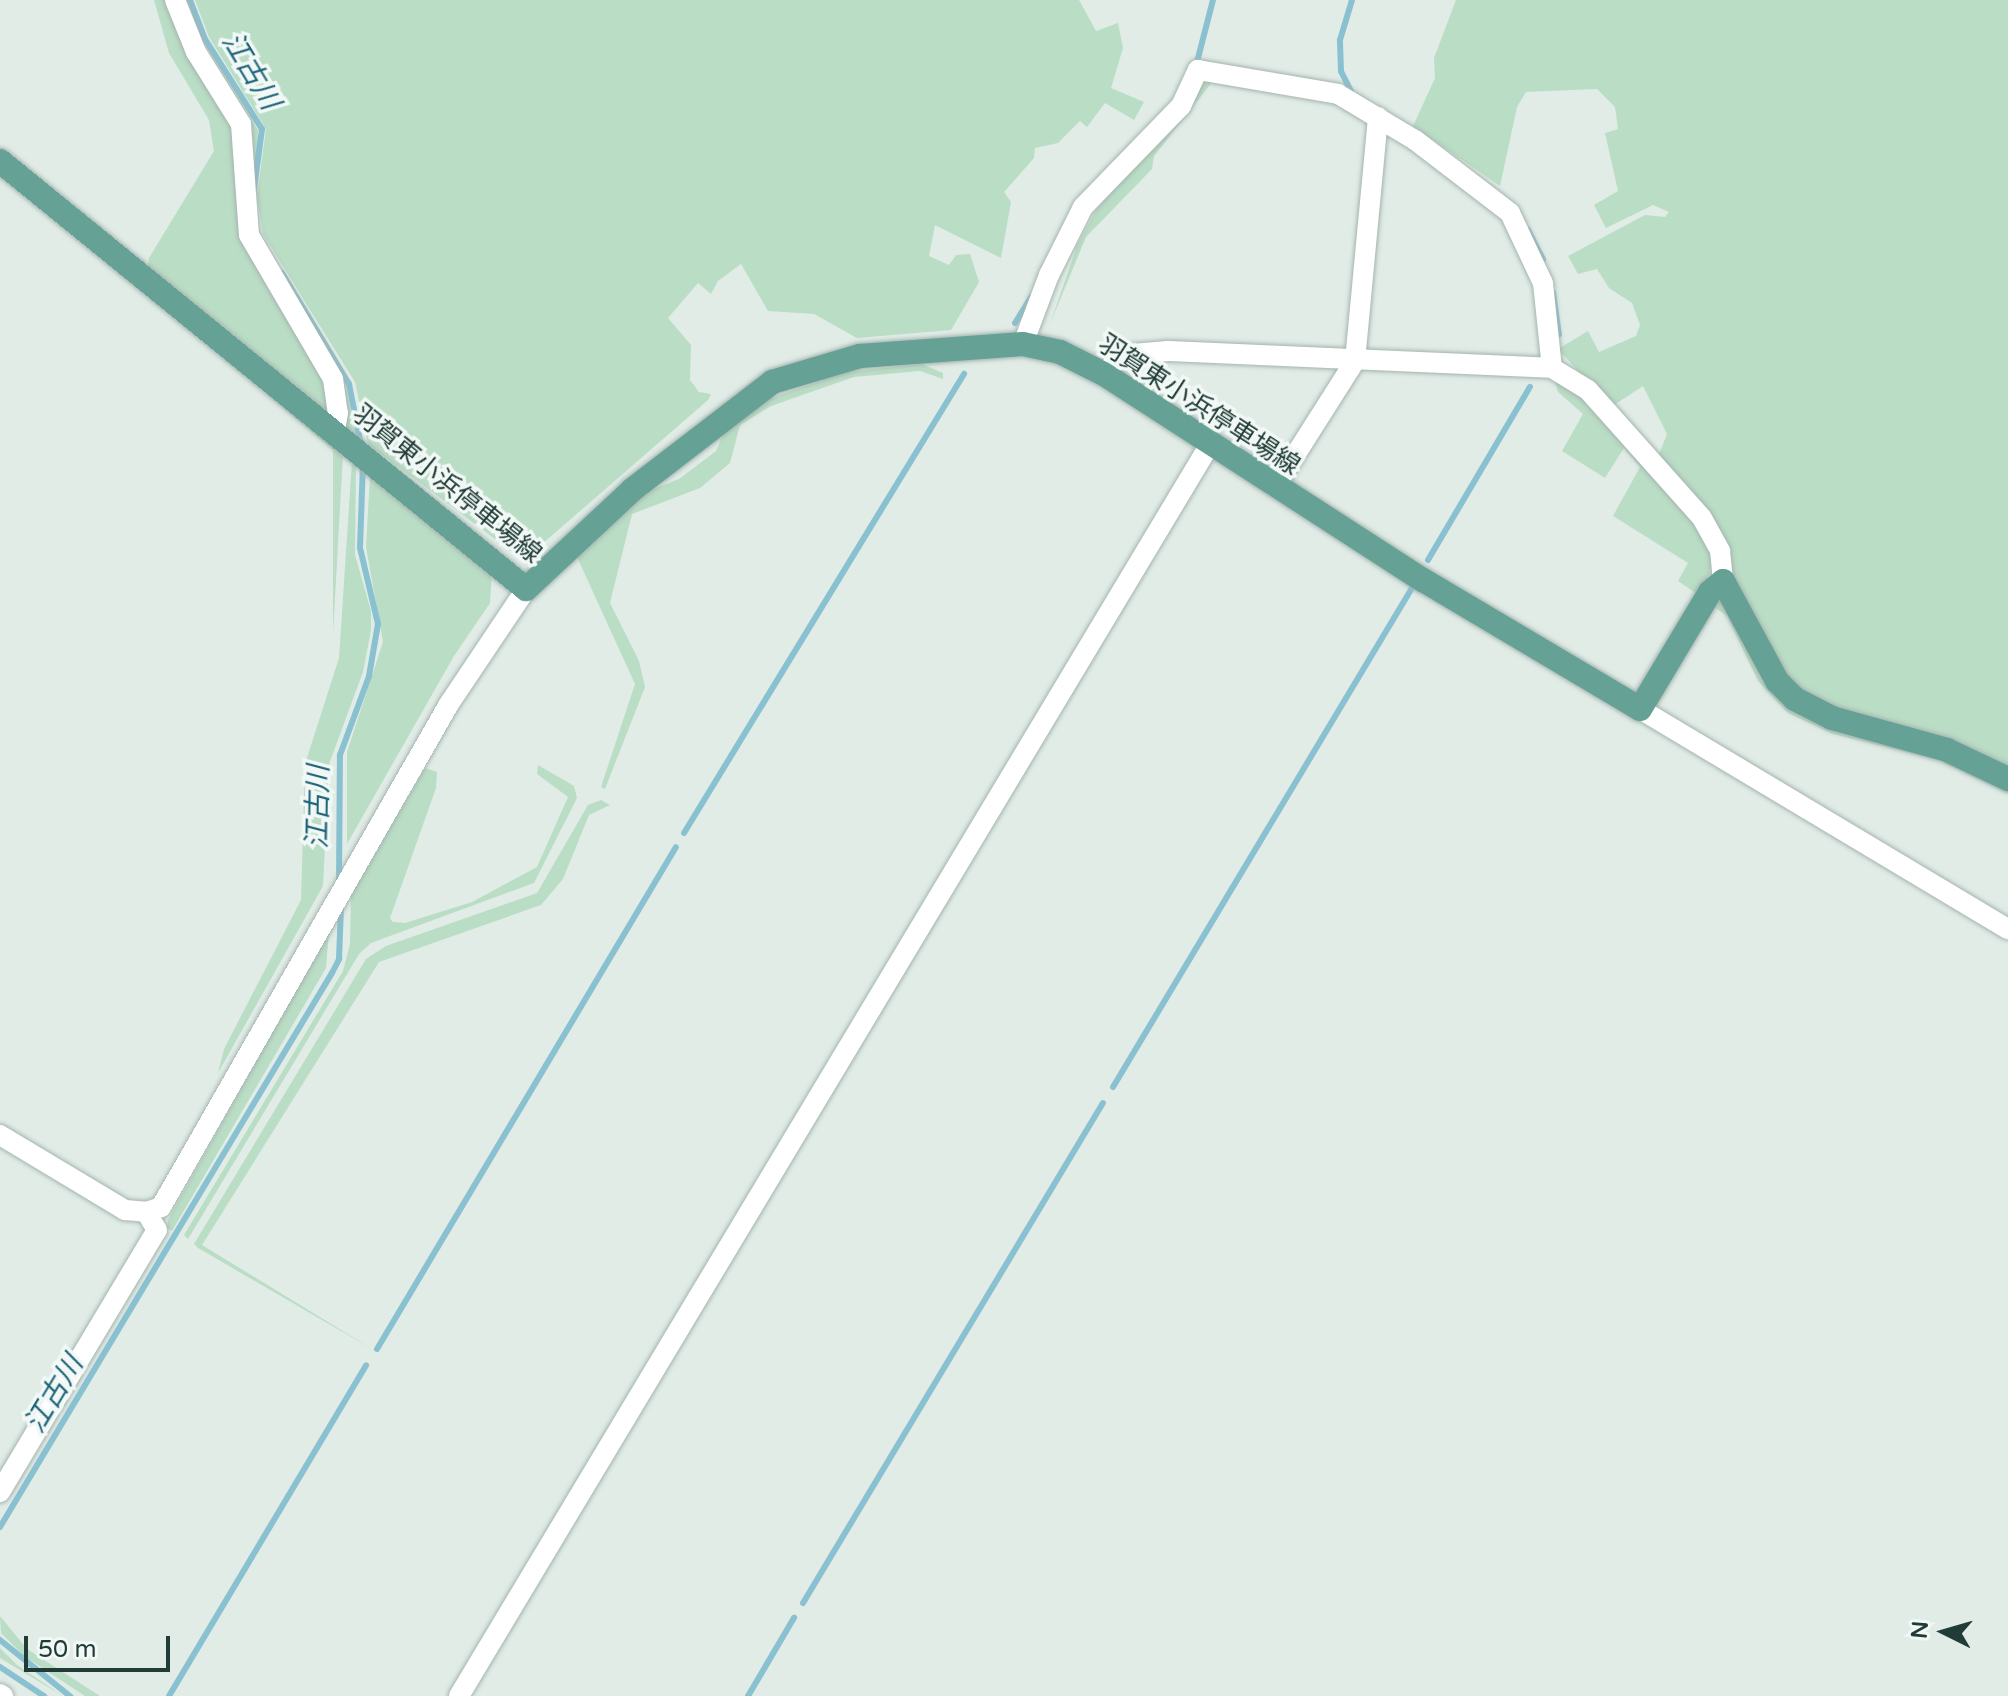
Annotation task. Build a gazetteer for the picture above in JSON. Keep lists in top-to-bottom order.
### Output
{
  "streets": {
    "main road": ["羽賀東小浜停車場線"]
  },
  "water": ["江古川"],
  "scale_bar": "50 m",
  "north": "left"
}
